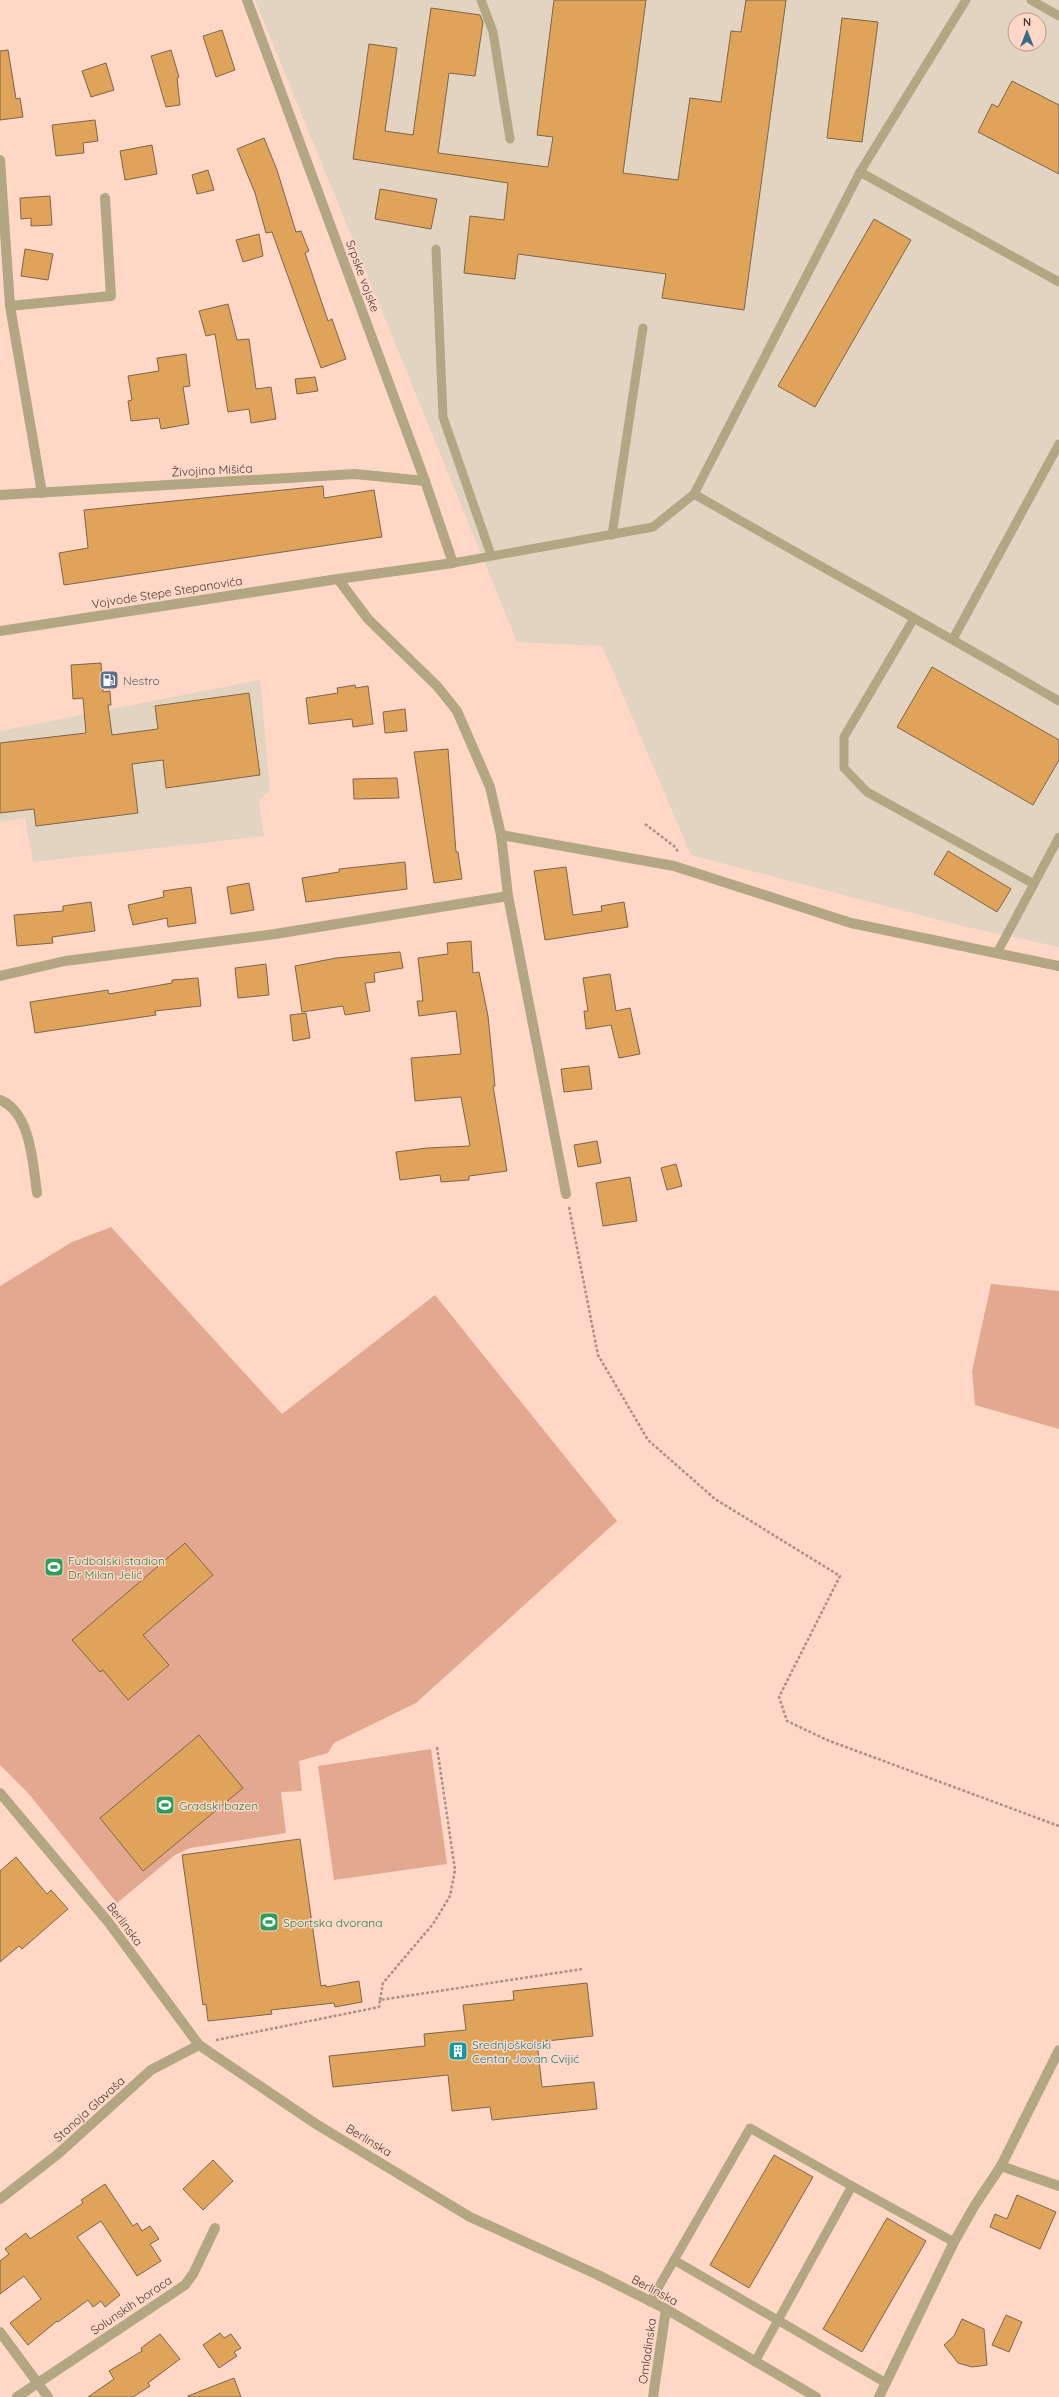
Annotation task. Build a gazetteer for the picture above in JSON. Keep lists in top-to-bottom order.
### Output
{
  "streets": {
    "street": [
      "Srpske vojske",
      "Živojina Mišića",
      "Vojvode Stepe Stepanovića",
      "Berlinska",
      "Stanoja Glavaša",
      "Solunskih boraca",
      "Omladinska"
    ]
  },
  "crossings": [
    ["Srpske vojske", "Živojina Mišića"],
    ["Srpske vojske", "Vojvode Stepe Stepanovića"],
    ["Berlinska", "Stanoja Glavaša"],
    ["Berlinska", "Omladinska"]
  ],
  "places": {
    "fuel station": ["Nestro"],
    "sports": ["Fudbalski stadion Dr Milan Jelić", "Gradski bazen", "Sportska dvorana"],
    "building": ["Srednjoškolski Centar Jovan Cvijić"]
  },
  "north": "top"
}
